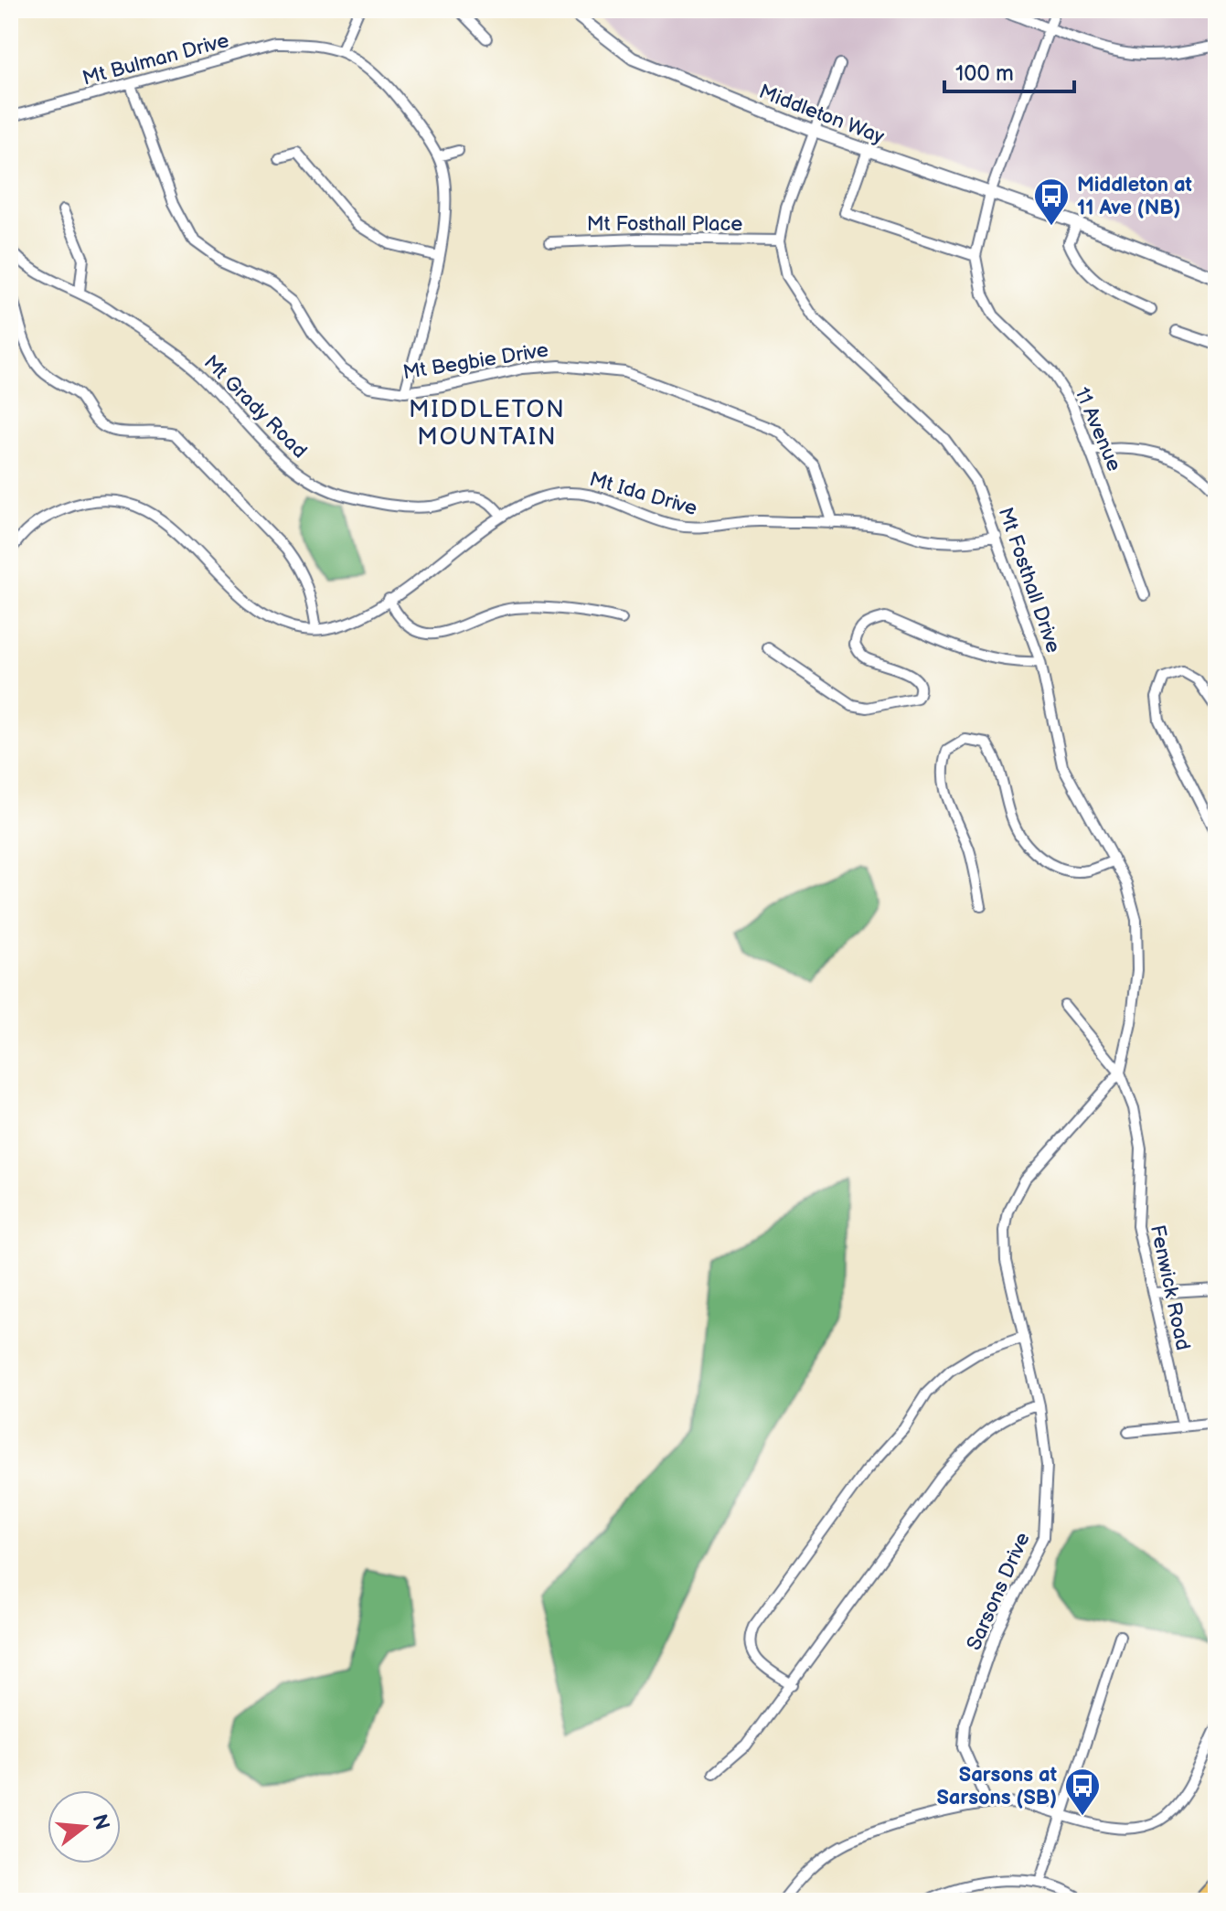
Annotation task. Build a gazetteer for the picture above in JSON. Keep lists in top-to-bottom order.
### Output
{
  "streets": {
    "street": [
      "Mt Bulman Drive",
      "Middleton Way",
      "Mt Fosthall Place",
      "Mt Begbie Drive",
      "Mt Grady Road",
      "11 Avenue",
      "Mt Ida Drive",
      "Mt Fosthall Drive",
      "Fenwick Road",
      "Sarsons Drive"
    ]
  },
  "crossings": [
    ["Mt Bulman Drive", "Mt Begbie Drive"],
    ["Middleton Way", "11 Avenue"],
    ["Middleton Way", "Mt Fosthall Drive"],
    ["Mt Fosthall Place", "Mt Fosthall Drive"],
    ["Mt Begbie Drive", "Mt Ida Drive"],
    ["Mt Grady Road", "Mt Ida Drive"],
    ["Mt Ida Drive", "Mt Fosthall Drive"],
    ["Mt Fosthall Drive", "Fenwick Road"],
    ["Mt Fosthall Drive", "Sarsons Drive"],
    ["Fenwick Road", "Sarsons Drive"]
  ],
  "districts": ["MIDDLETON MOUNTAIN"],
  "places": {
    "bus stop": ["Middleton at 11 Ave (NB)", "Sarsons at Sarsons (SB)"]
  },
  "scale_bar": "100 m",
  "north": "right"
}
